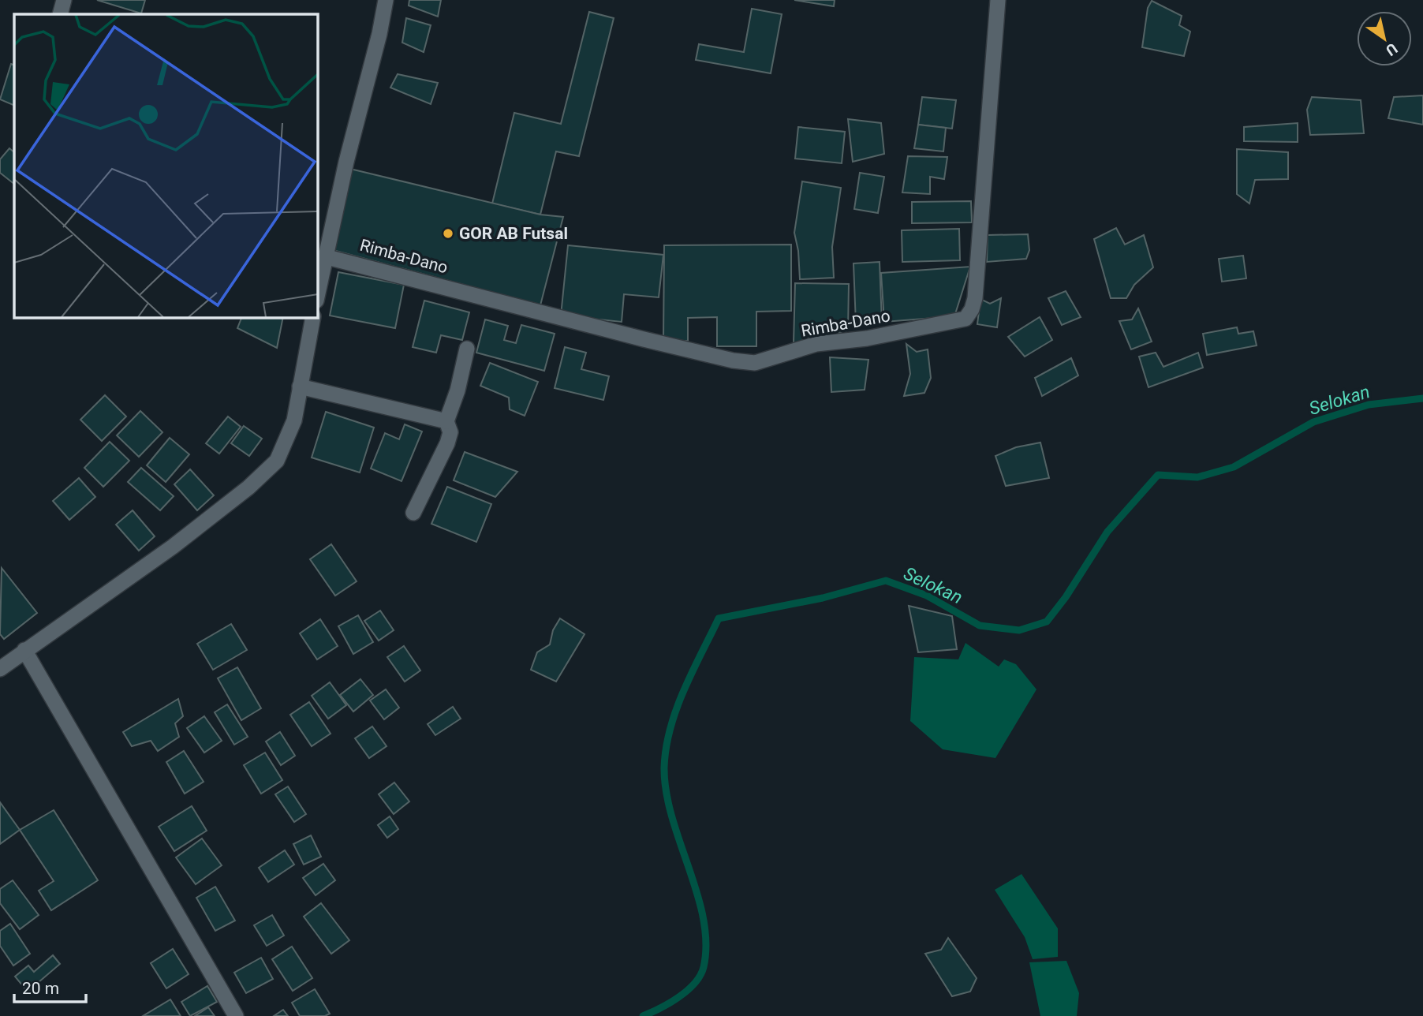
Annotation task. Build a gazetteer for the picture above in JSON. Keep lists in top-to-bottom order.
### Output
{
  "streets": {
    "street": ["Rimba-Dano"]
  },
  "water": ["Selokan"],
  "places": ["GOR AB Futsal"],
  "scale_bar": "20 m",
  "north": "bottom right"
}
